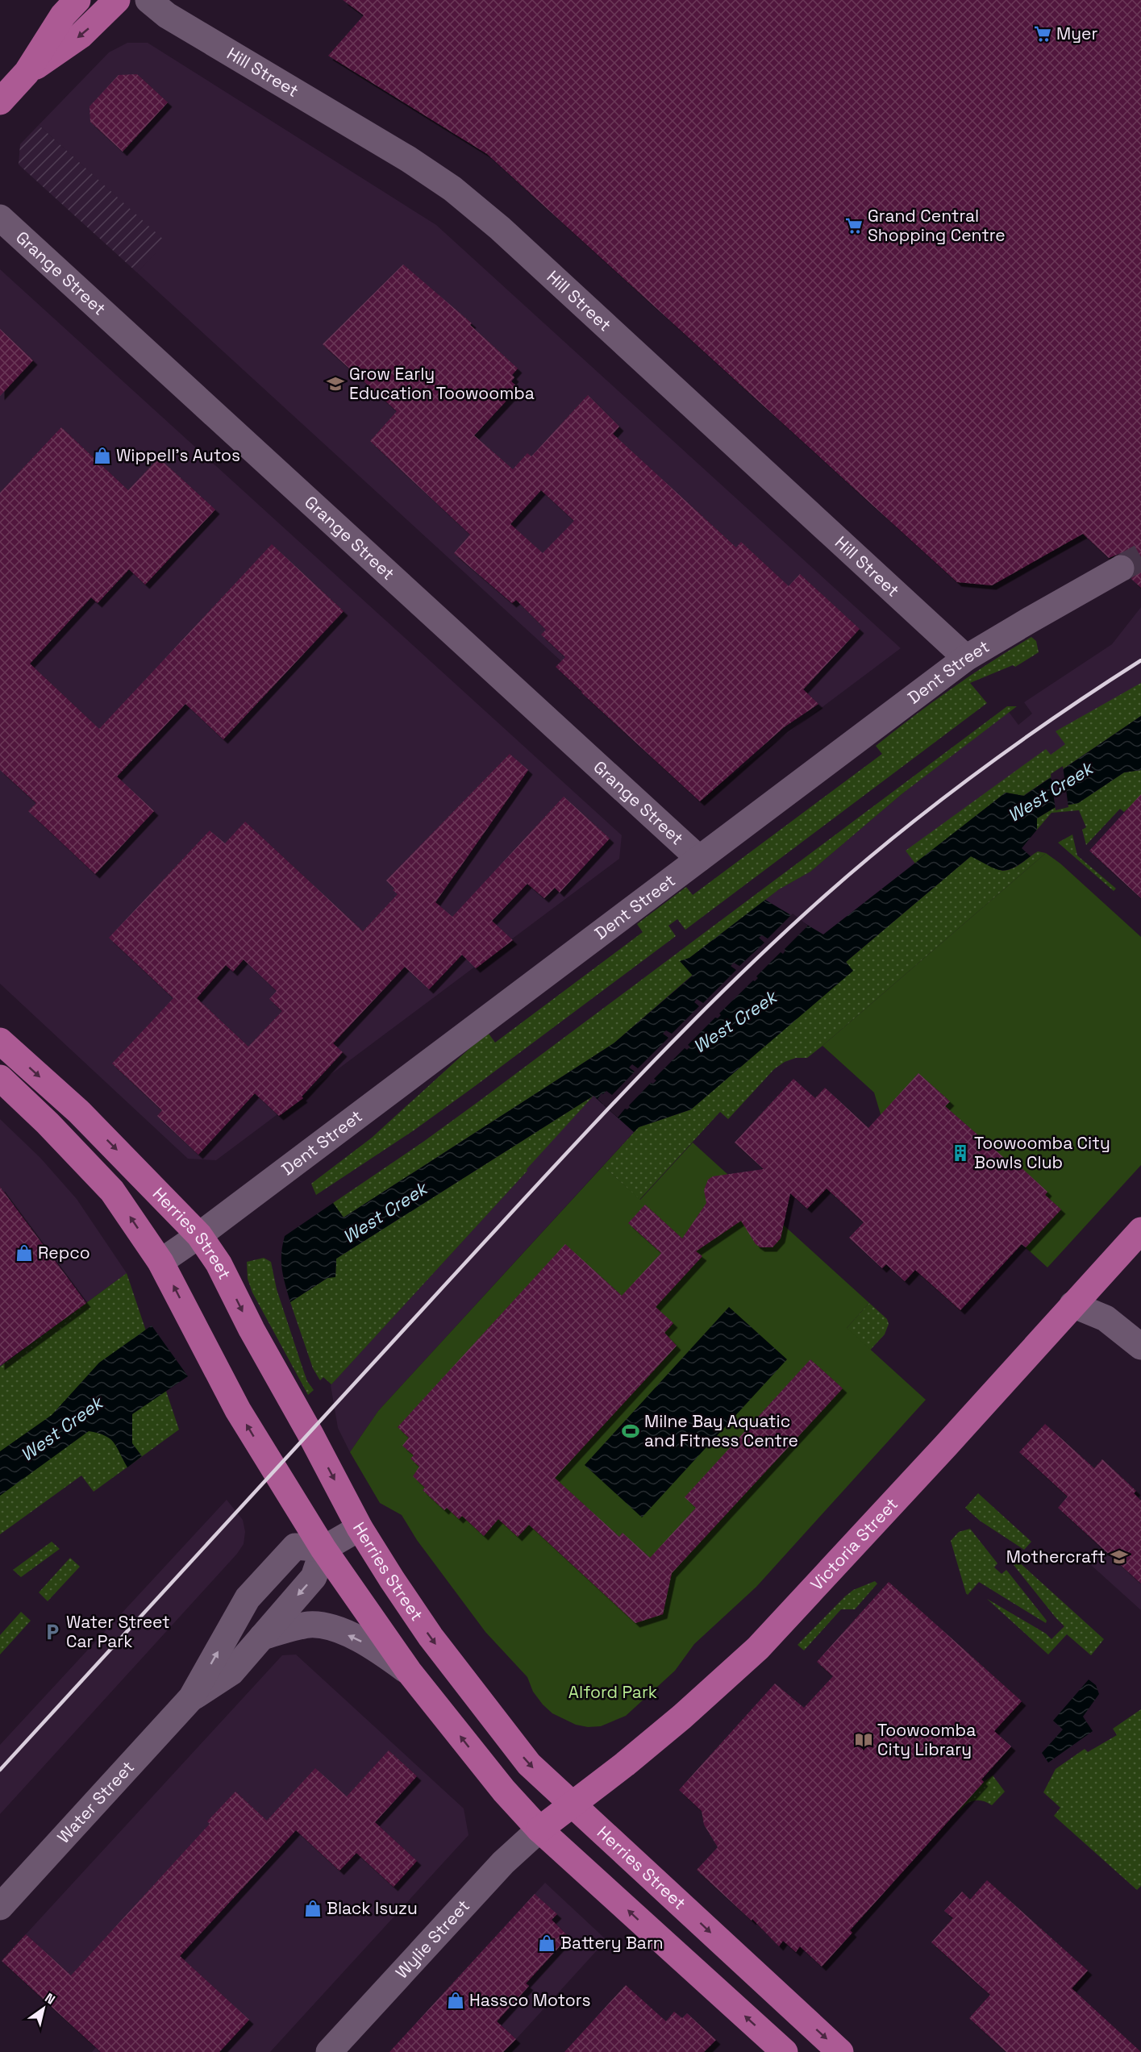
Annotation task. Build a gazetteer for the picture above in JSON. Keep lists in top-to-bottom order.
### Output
{
  "streets": {
    "main road": ["Herries Street", "Victoria Street"],
    "street": [
      "Hill Street",
      "Grange Street",
      "Dent Street",
      "Water Street",
      "Wylie Street"
    ]
  },
  "crossings": [
    ["Hill Street", "Dent Street"],
    ["Grange Street", "Dent Street"],
    ["Dent Street", "Herries Street"],
    ["Herries Street", "Victoria Street"],
    ["Herries Street", "Water Street"],
    ["Herries Street", "Wylie Street"],
    ["Victoria Street", "Wylie Street"]
  ],
  "water": ["West Creek"],
  "parks": ["Alford Park"],
  "places": {
    "supermarket": ["Myer", "Grand Central Shopping Centre"],
    "school or university": ["Grow Early Education Toowoomba", "Mothercraft"],
    "shop": [
      "Wippell's Autos",
      "Repco",
      "Black Isuzu",
      "Battery Barn",
      "Hassco Motors"
    ],
    "building": ["Toowoomba City Bowls Club"],
    "sports": ["Milne Bay Aquatic and Fitness Centre"],
    "parking": ["Water Street Car Park"],
    "library": ["Toowoomba City Library"]
  },
  "north": "top right"
}
